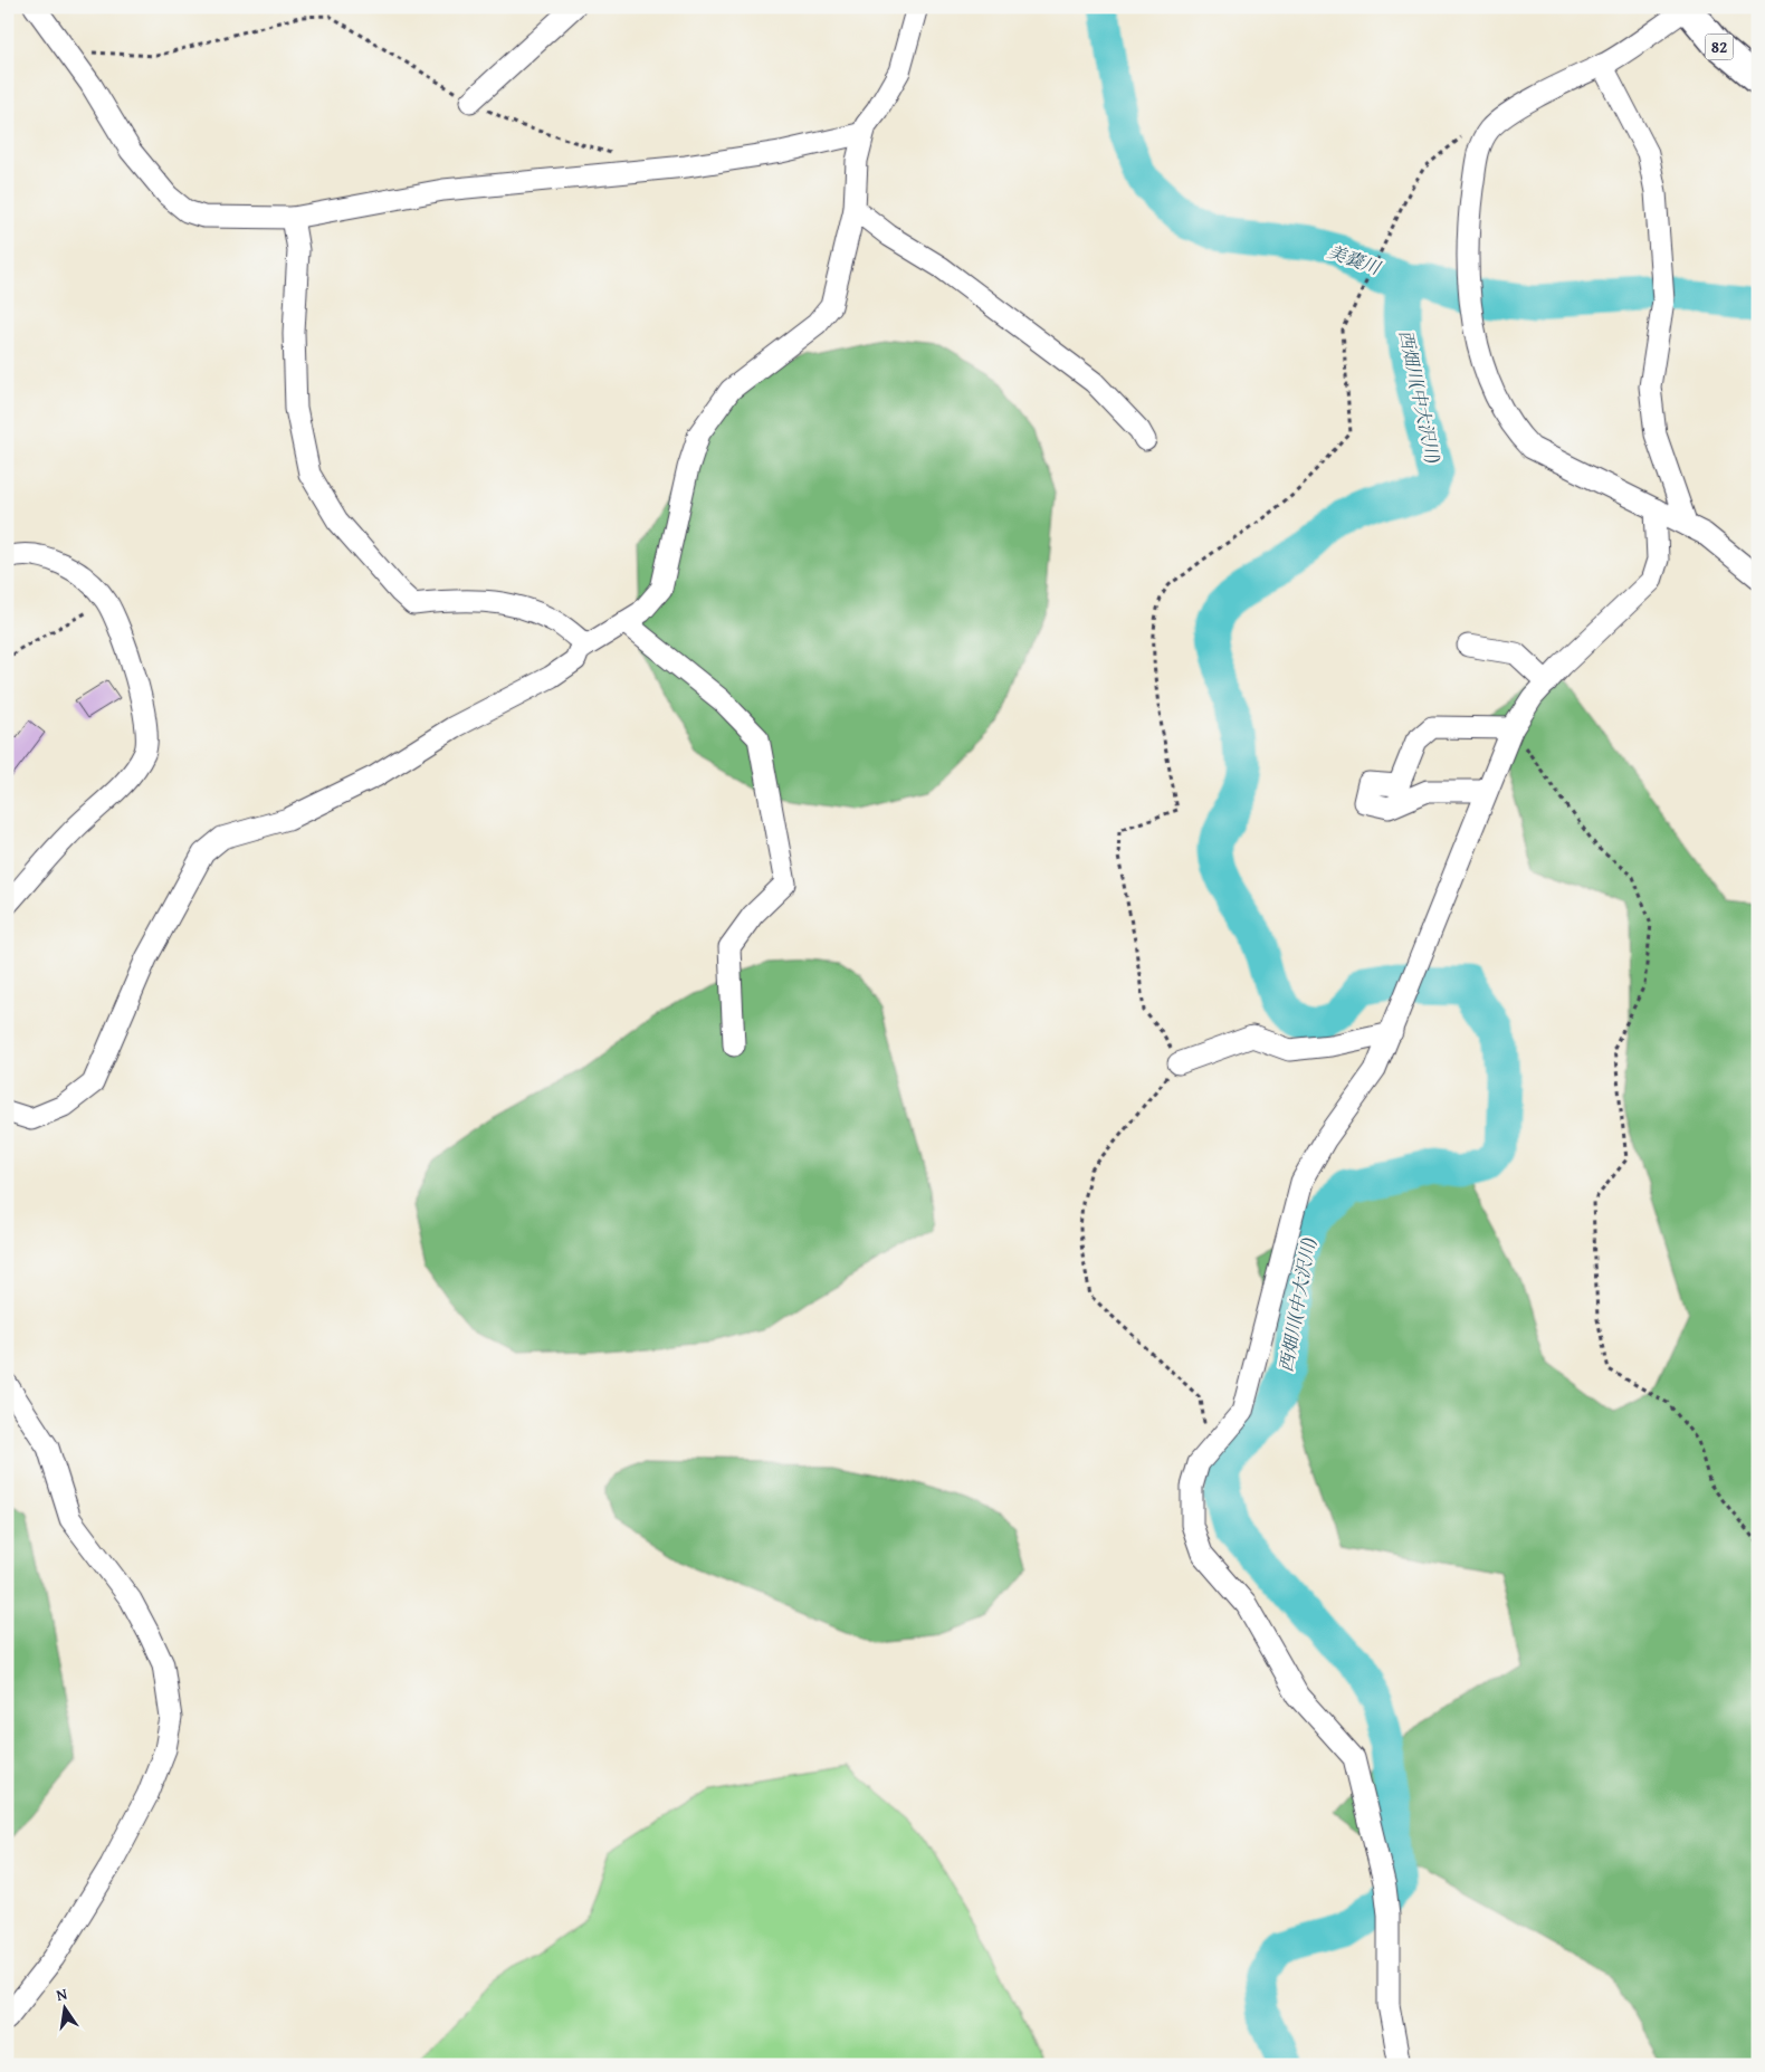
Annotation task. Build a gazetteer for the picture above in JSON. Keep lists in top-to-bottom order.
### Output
{
  "streets": {
    "main road": ["82"]
  },
  "water": ["美嚢川", "西畑川(中大沢川)"],
  "north": "top"
}
